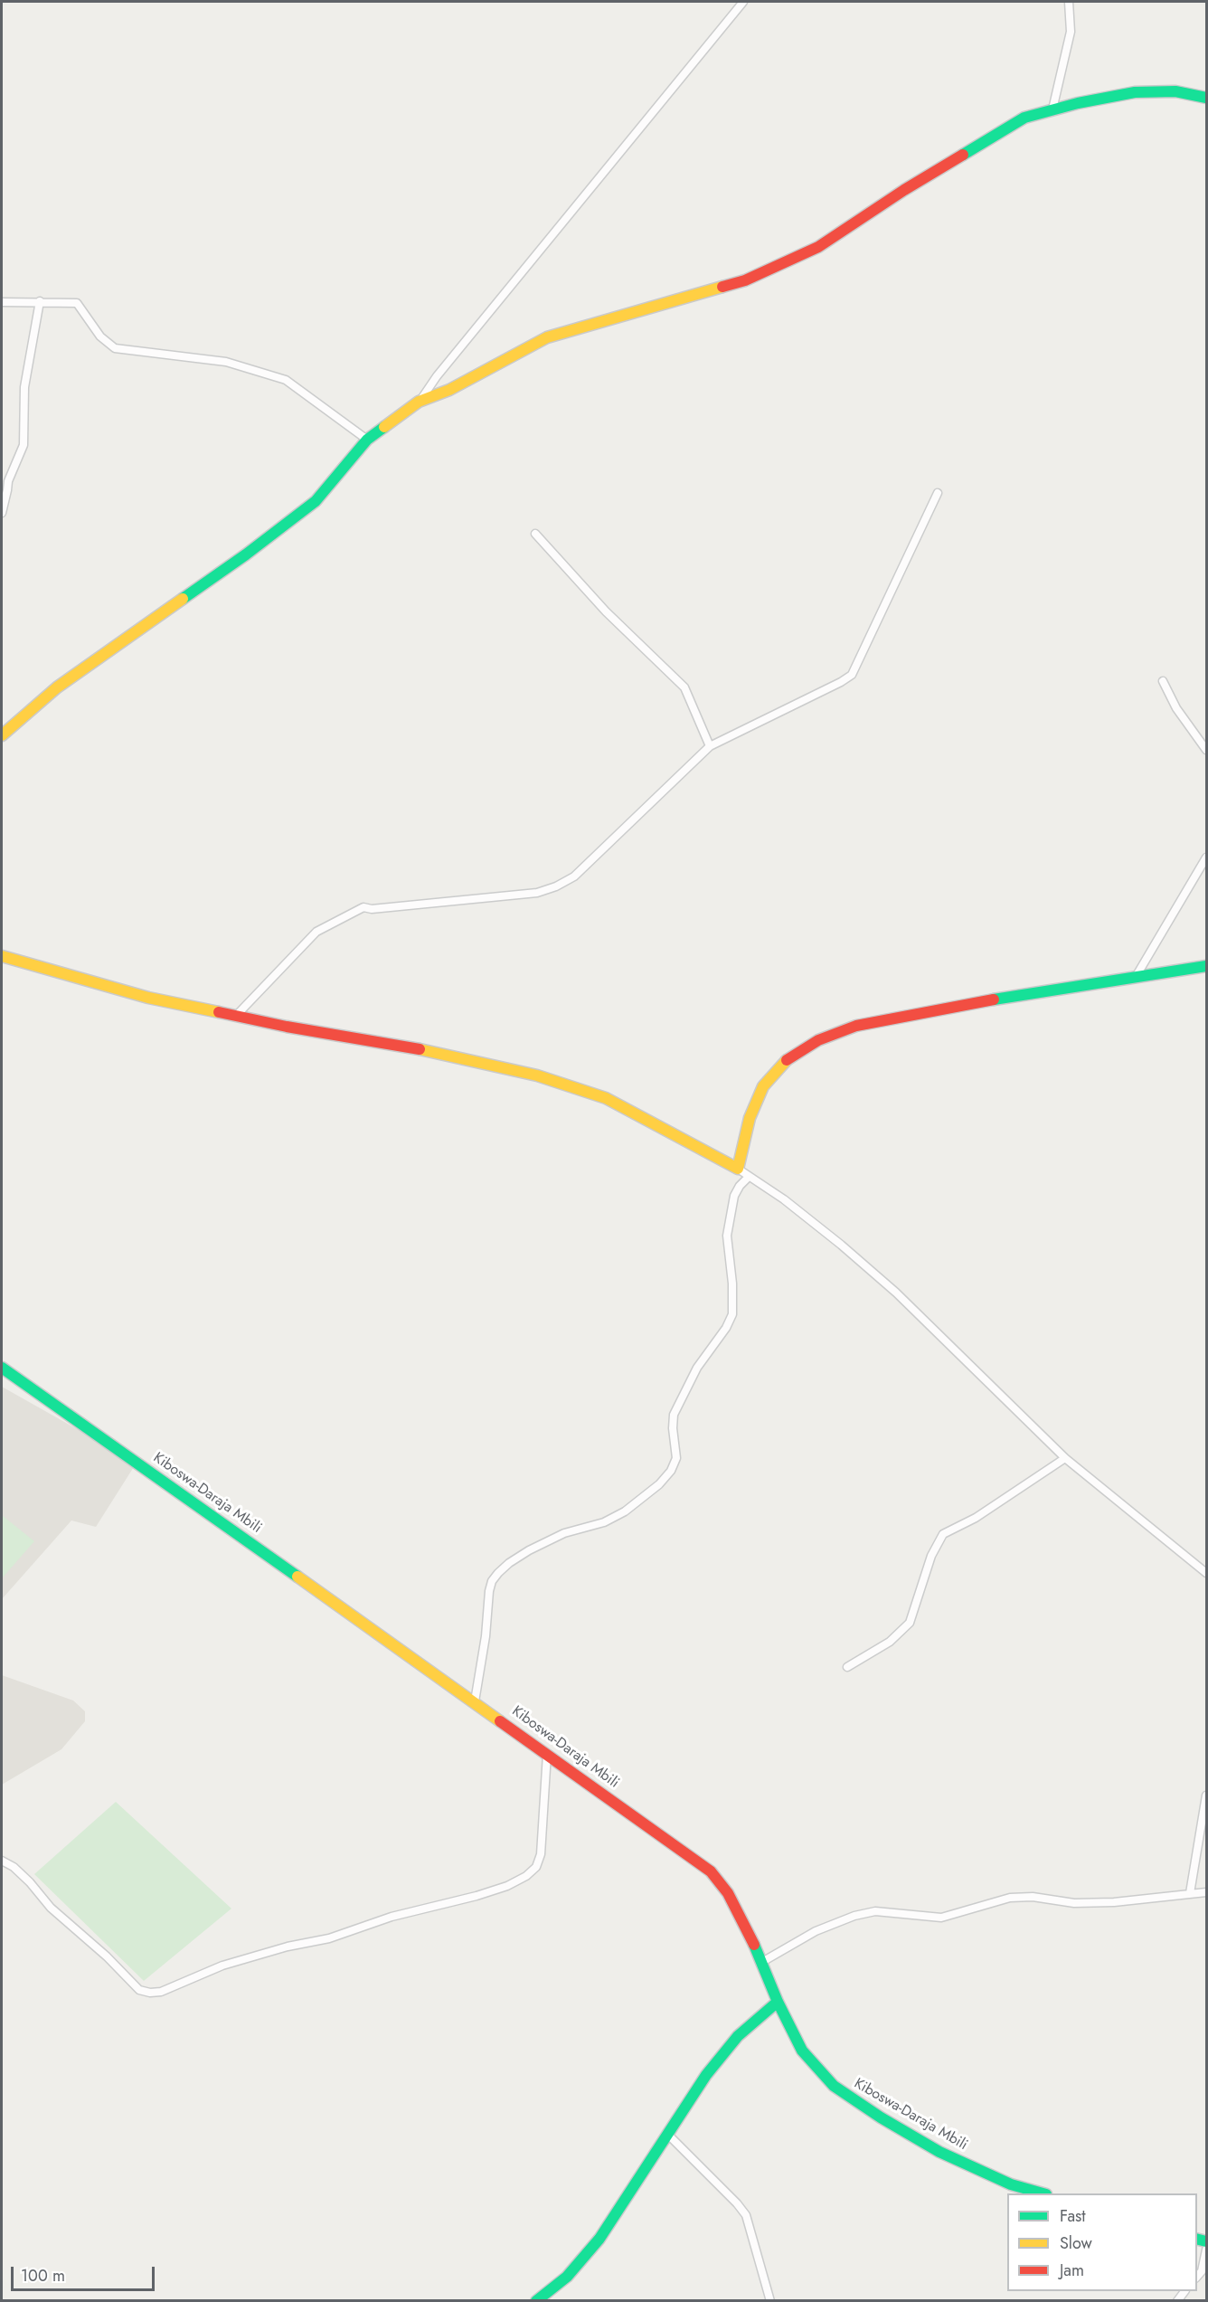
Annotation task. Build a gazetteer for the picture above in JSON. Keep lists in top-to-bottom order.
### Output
{
  "streets": {
    "street": ["Kiboswa-Daraja Mbili"]
  },
  "legend": ["Fast", "Slow", "Jam"],
  "scale_bar": "100 m"
}
